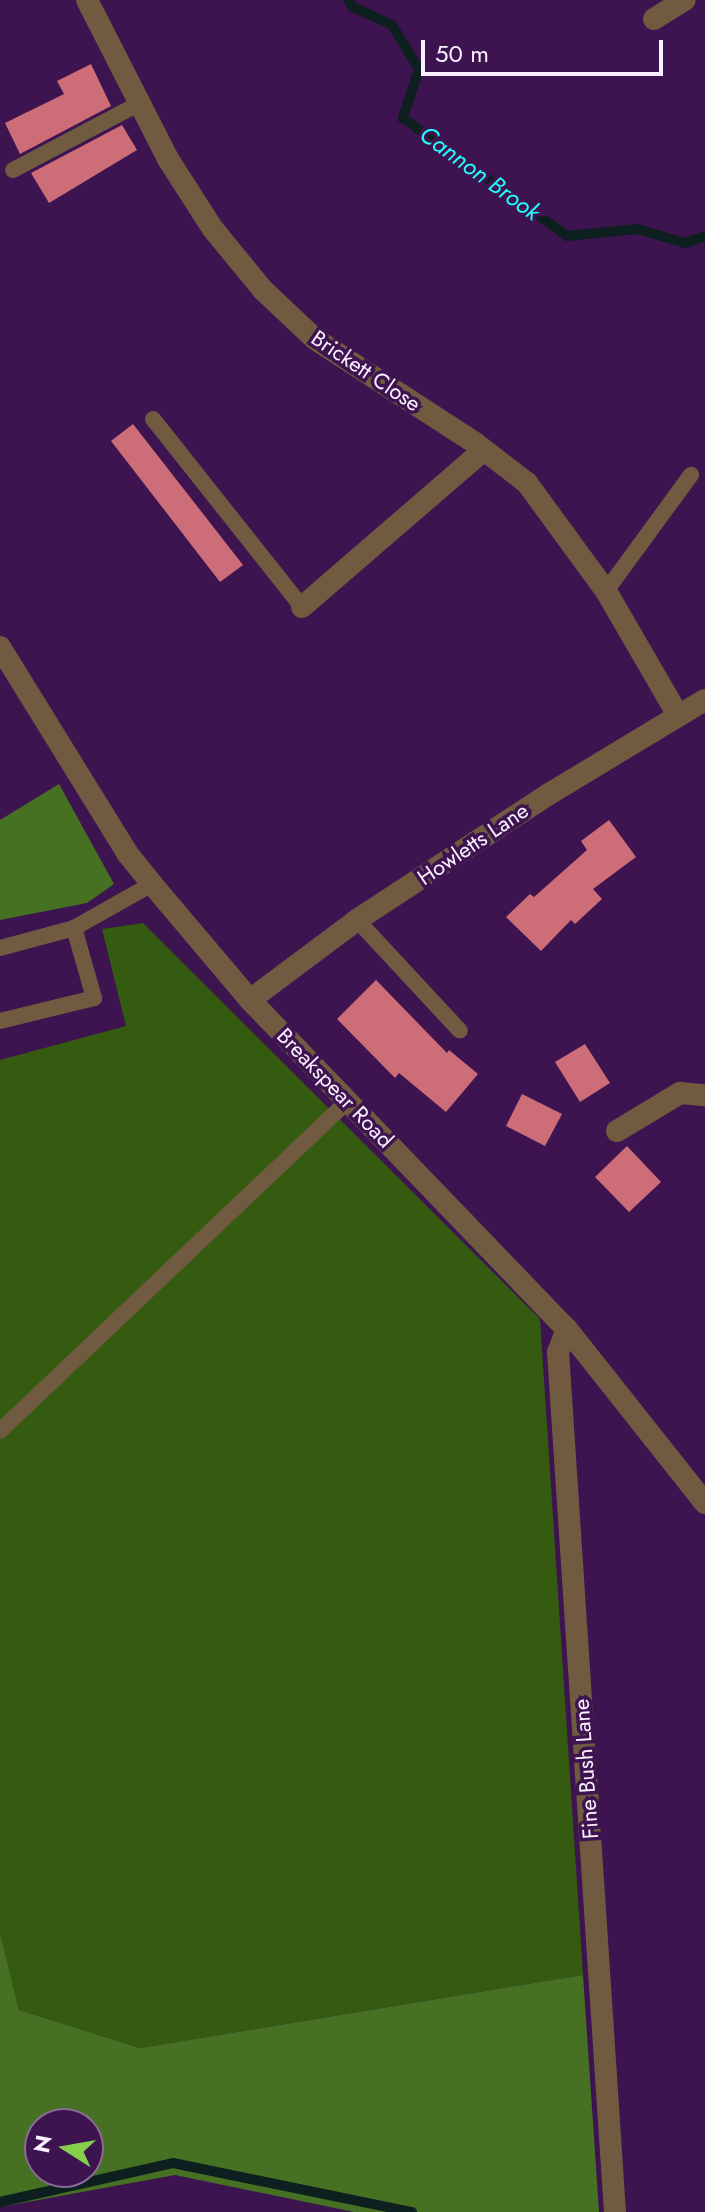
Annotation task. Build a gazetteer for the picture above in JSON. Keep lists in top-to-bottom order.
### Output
{
  "streets": {
    "street": [
      "Brickett Close",
      "Howletts Lane",
      "Breakspear Road",
      "Fine Bush Lane"
    ]
  },
  "crossings": [
    ["Brickett Close", "Howletts Lane"],
    ["Howletts Lane", "Breakspear Road"],
    ["Breakspear Road", "Fine Bush Lane"]
  ],
  "water": ["Cannon Brook"],
  "scale_bar": "50 m",
  "north": "left"
}
